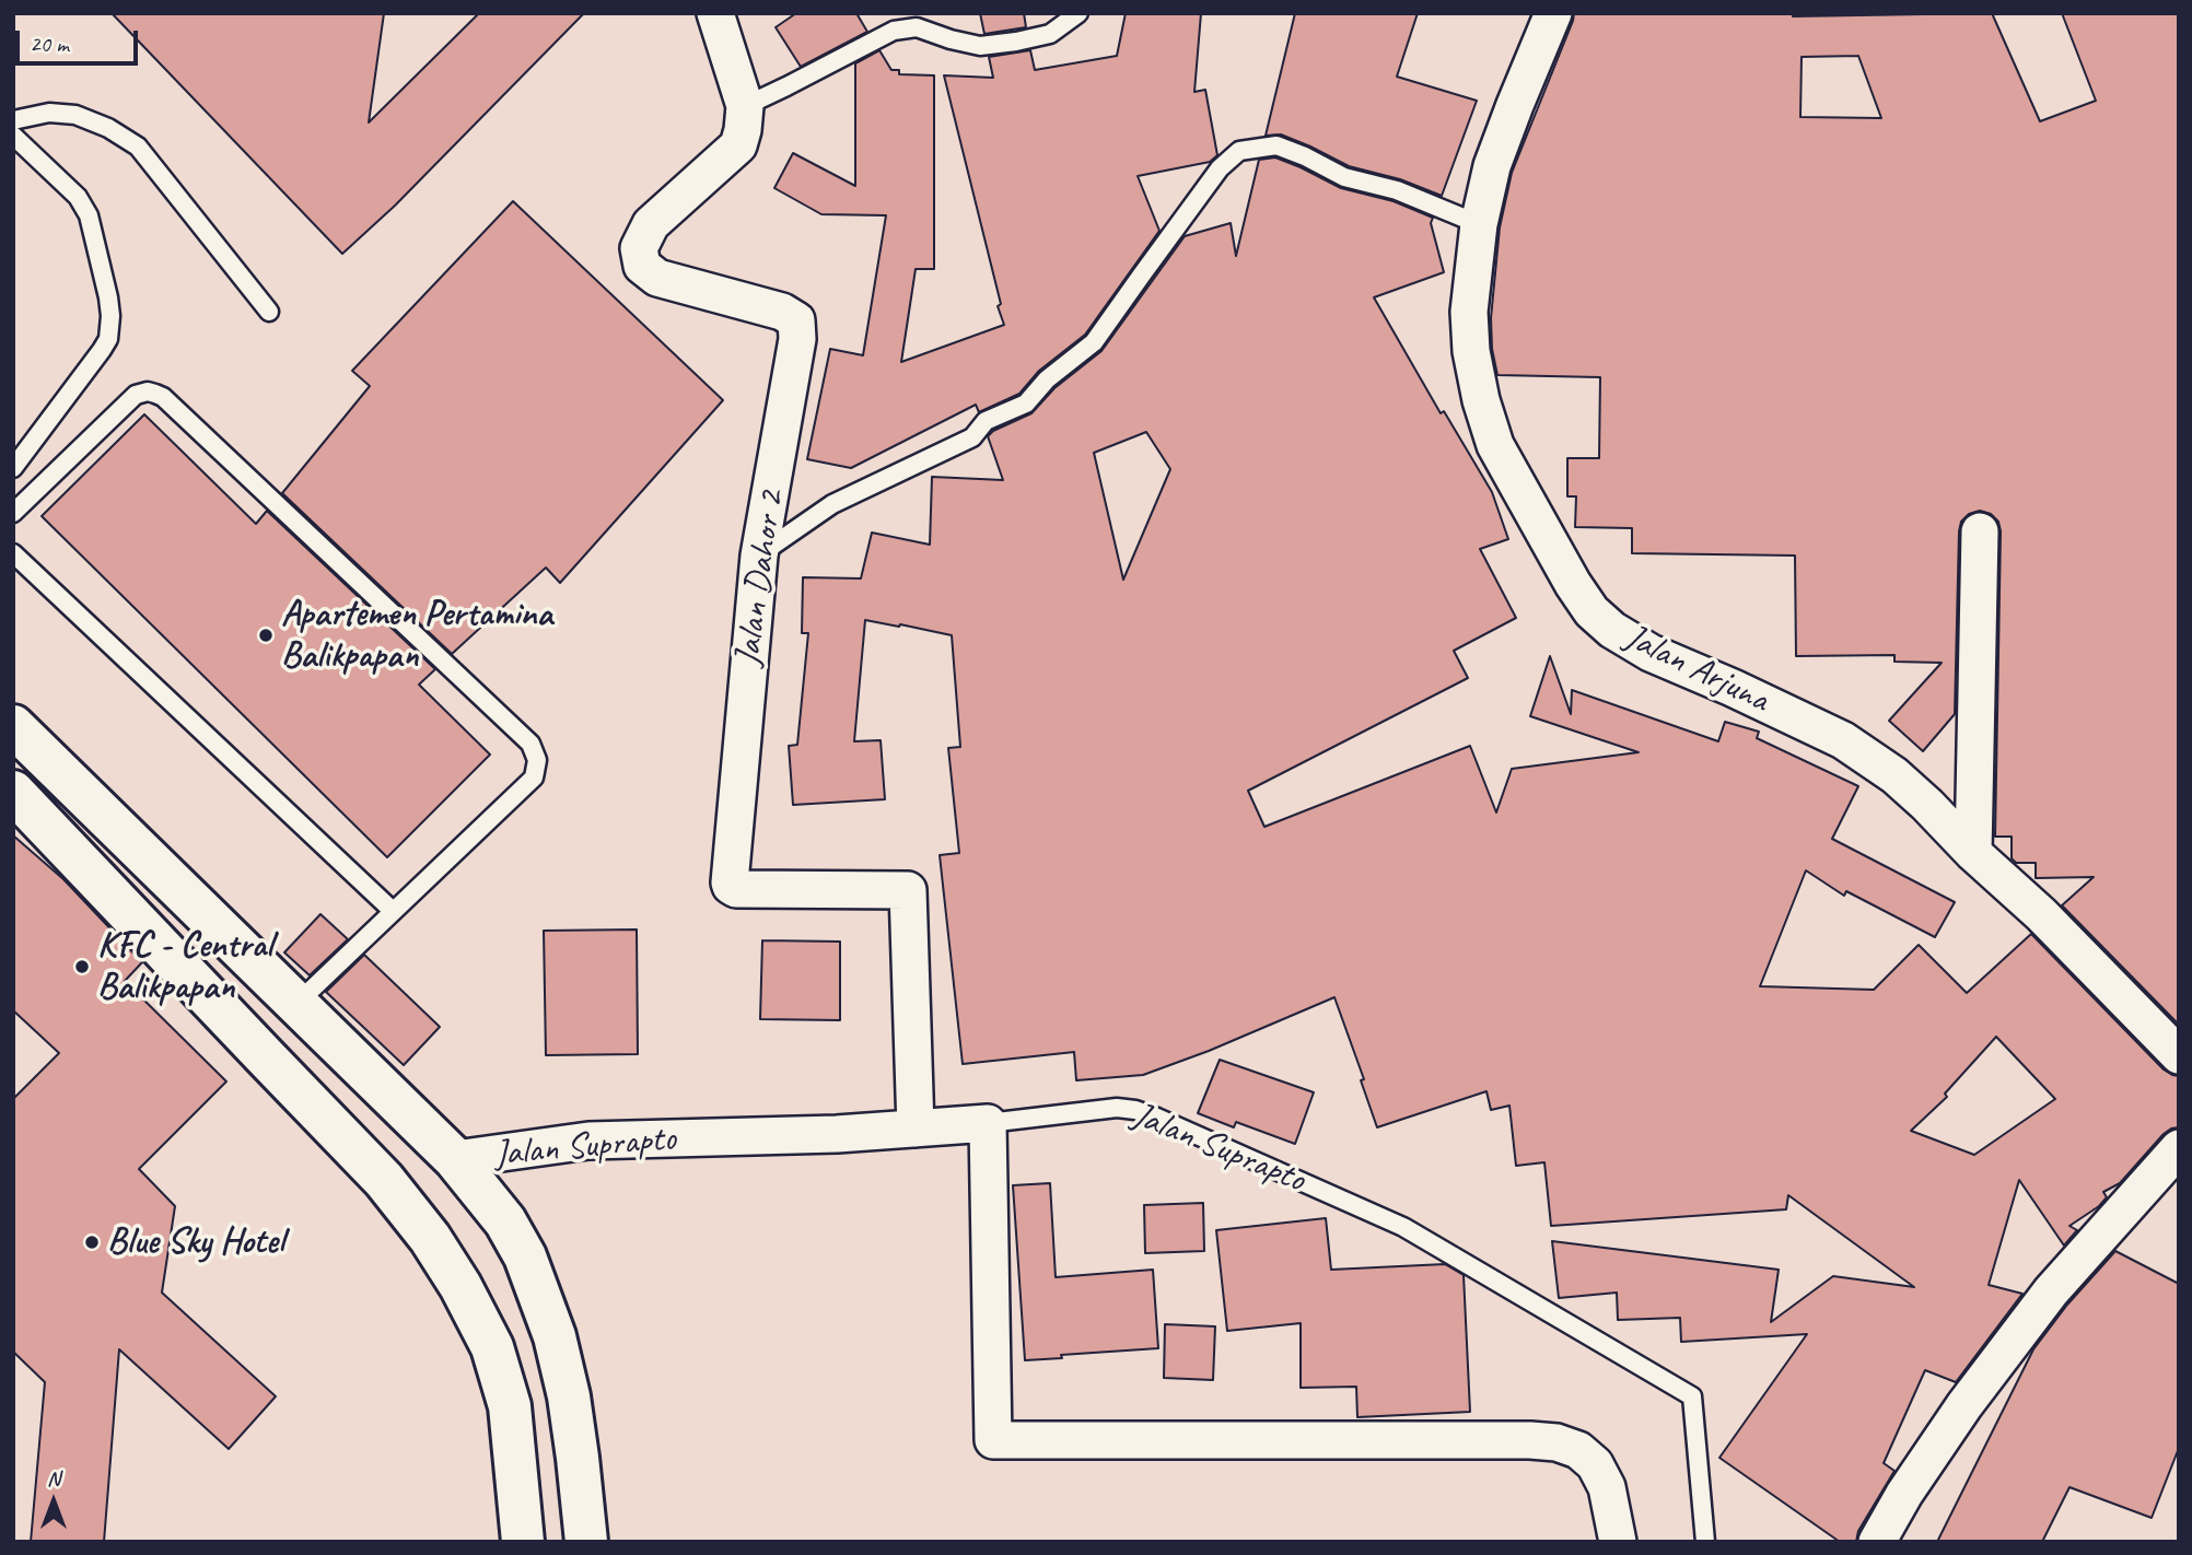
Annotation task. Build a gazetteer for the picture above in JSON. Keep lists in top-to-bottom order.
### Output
{
  "streets": {
    "street": ["Jalan Dahor 2", "Jalan Arjuna", "Jalan Suprapto"]
  },
  "crossings": [
    ["Jalan Dahor 2", "Jalan Suprapto"]
  ],
  "places": ["Apartemen Pertamina Balikpapan", "KFC - Central Balikpapan", "Blue Sky Hotel"],
  "scale_bar": "20 m",
  "north": "top"
}
